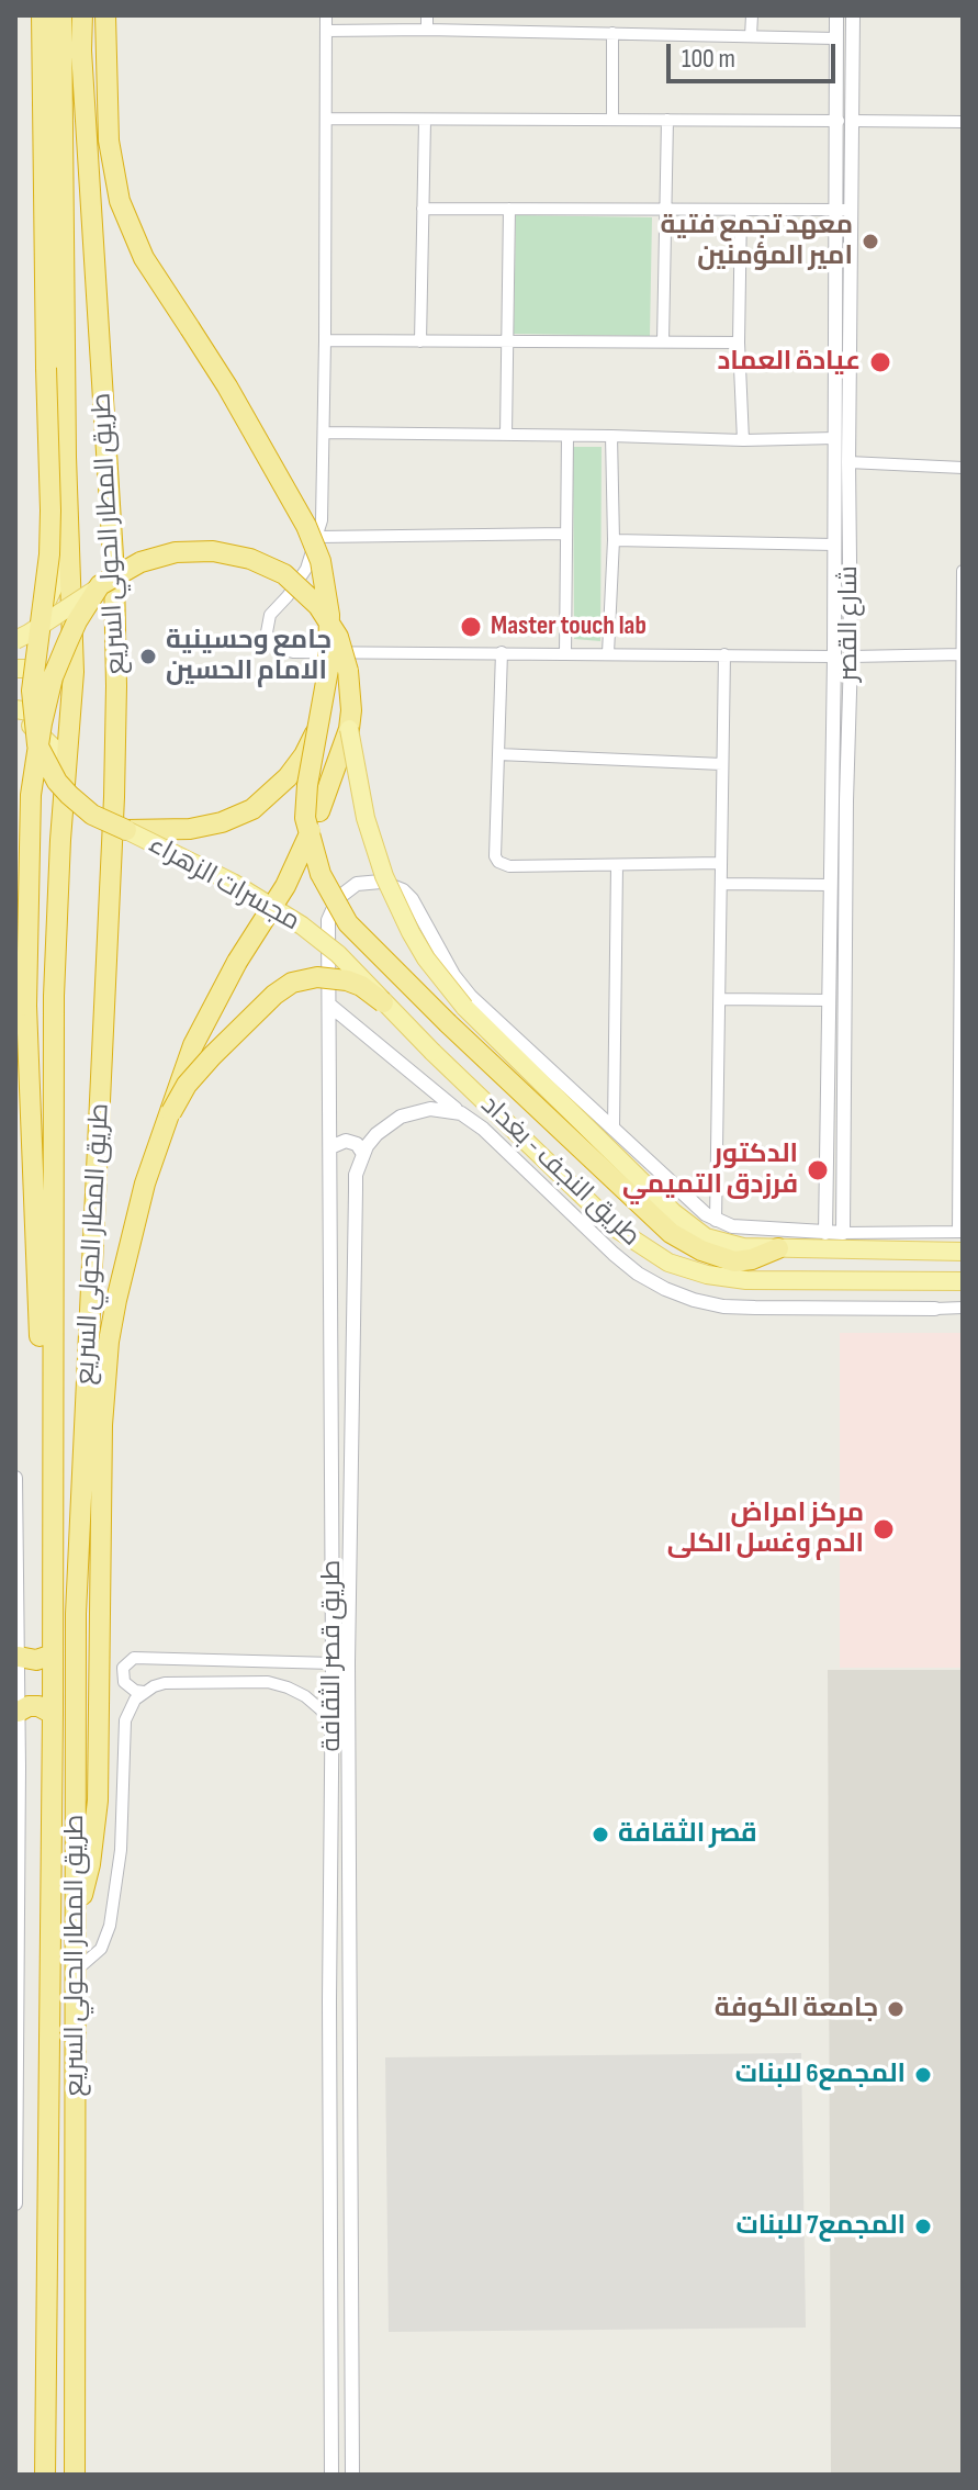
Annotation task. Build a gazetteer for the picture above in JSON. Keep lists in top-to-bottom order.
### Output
{
  "streets": {
    "highway": ["طريق المطار الحولي السريع"],
    "main road": ["مجسرات الزهراء", "طريق النجف - بغداد"],
    "street": ["شارع القصر", "طريق قصر الثقافة"]
  },
  "crossings": [
    ["مجسرات الزهراء", "طريق النجف - بغداد"]
  ],
  "places": [
    "معهد تجمع فتية امير المؤمنين",
    "عيادة العماد",
    "Master touch lab",
    "جامع وحسينية الامام الحسين",
    "الدكتور فرزدق التميمي",
    "مركز امراض الدم وغسل الكلى",
    "قصر الثقافة",
    "جامعة الكوفة",
    "المجمع6 للبنات",
    "المجمع7 للبنات"
  ],
  "scale_bar": "100 m"
}
